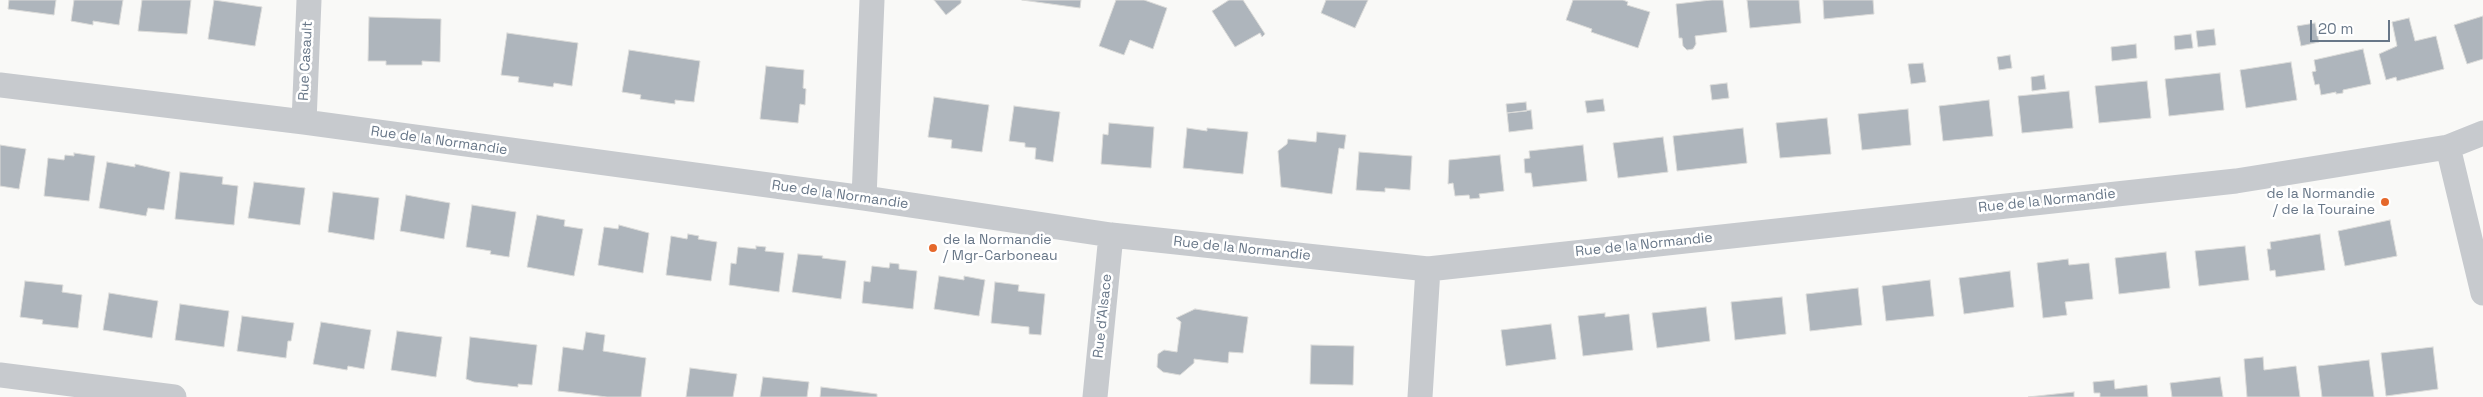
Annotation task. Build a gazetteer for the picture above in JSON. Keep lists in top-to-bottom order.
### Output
{
  "streets": {
    "street": ["Rue Casault", "Rue de la Normandie", "Rue d'Alsace"]
  },
  "crossings": [
    ["Rue Casault", "Rue de la Normandie"],
    ["Rue de la Normandie", "Rue d'Alsace"]
  ],
  "places": ["de la Normandie / de la Touraine", "de la Normandie / Mgr-Carboneau"],
  "scale_bar": "20 m"
}
